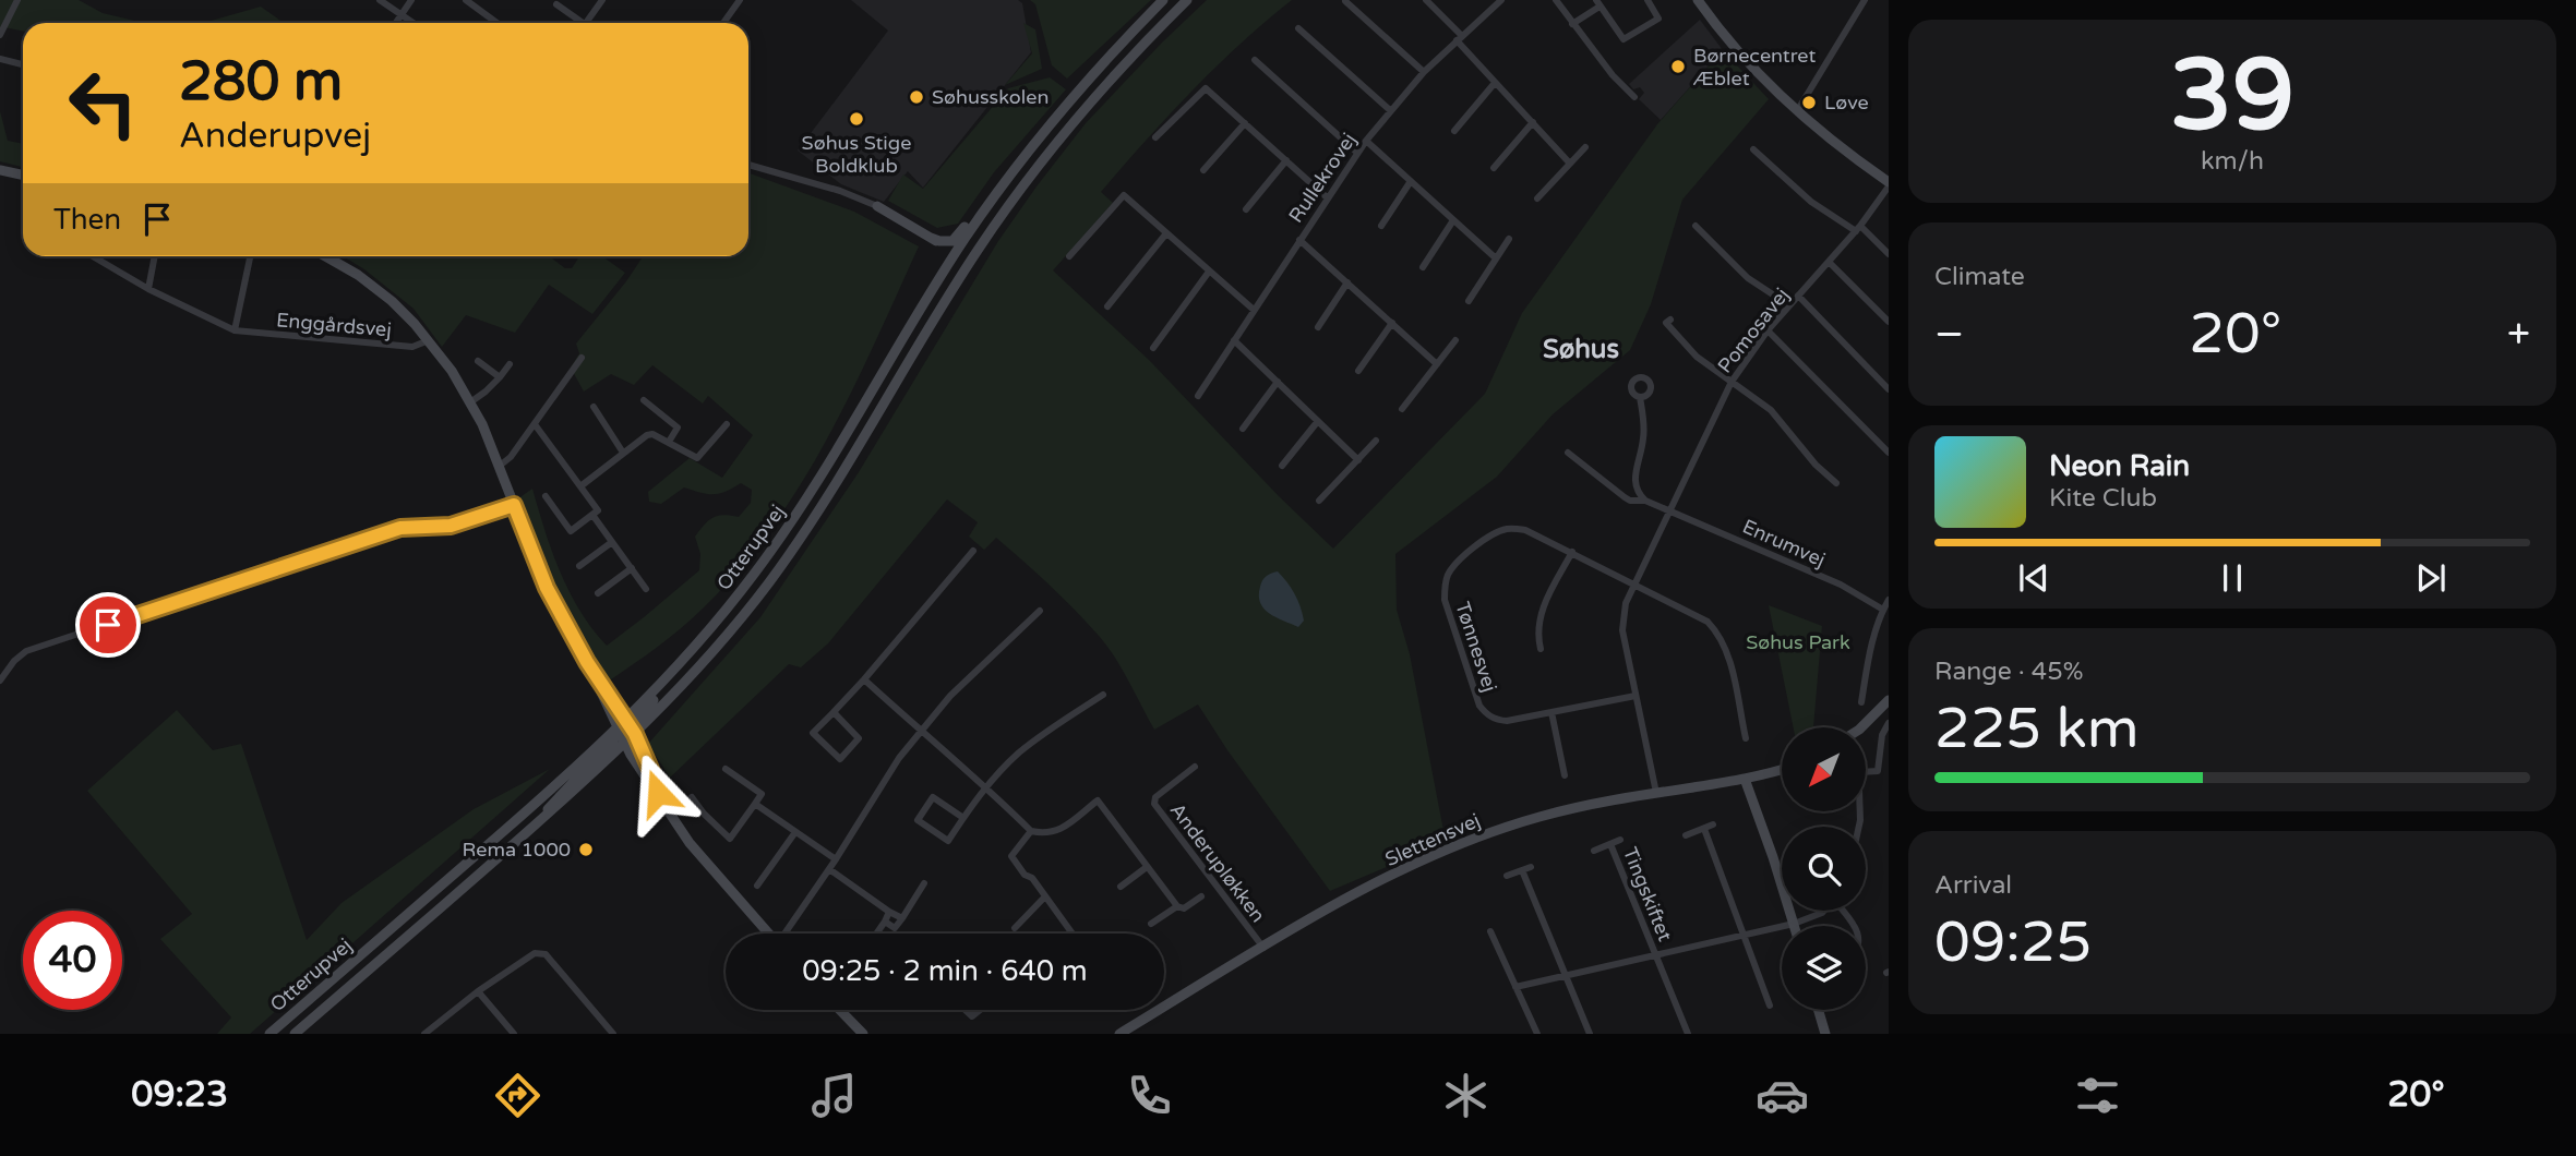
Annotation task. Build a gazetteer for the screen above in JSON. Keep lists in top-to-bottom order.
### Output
{
  "streets": {
    "street": [
      "Rullekrovej",
      "Enggårdsvej",
      "Pomosavej",
      "Enrumvej",
      "Otterupvej",
      "Tønnesvej",
      "Slettensvej",
      "Anderupløkken",
      "Tingskiftet"
    ]
  },
  "crossings": [
    ["Pomosavej", "Enrumvej"],
    ["Pomosavej", "Tønnesvej"],
    ["Pomosavej", "Slettensvej"],
    ["Slettensvej", "Anderupløkken"]
  ],
  "districts": ["Søhus"],
  "parks": ["Søhus Park"],
  "places": [
    "Børnecentret Æblet",
    "Søhusskolen",
    "Løve",
    "Søhus Stige Boldklub",
    "Rema 1000"
  ],
  "north": "bottom left",
  "page": {
    "tile": [
      ["39", "km/h"],
      "Climate",
      ["Range · 45%", "225 km"],
      ["Arrival", "09:25"]
    ],
    "turn": ["280 m", "Anderupvej"],
    "then": "Then",
    "heat": ["−", "20°", "+"],
    "song": ["Neon Rain", "Kite Club"],
    "limit": "40",
    "trip": "09:25 · 2 min · 640 m",
    "tabs": ["09:23", "20°"]
  }
}
